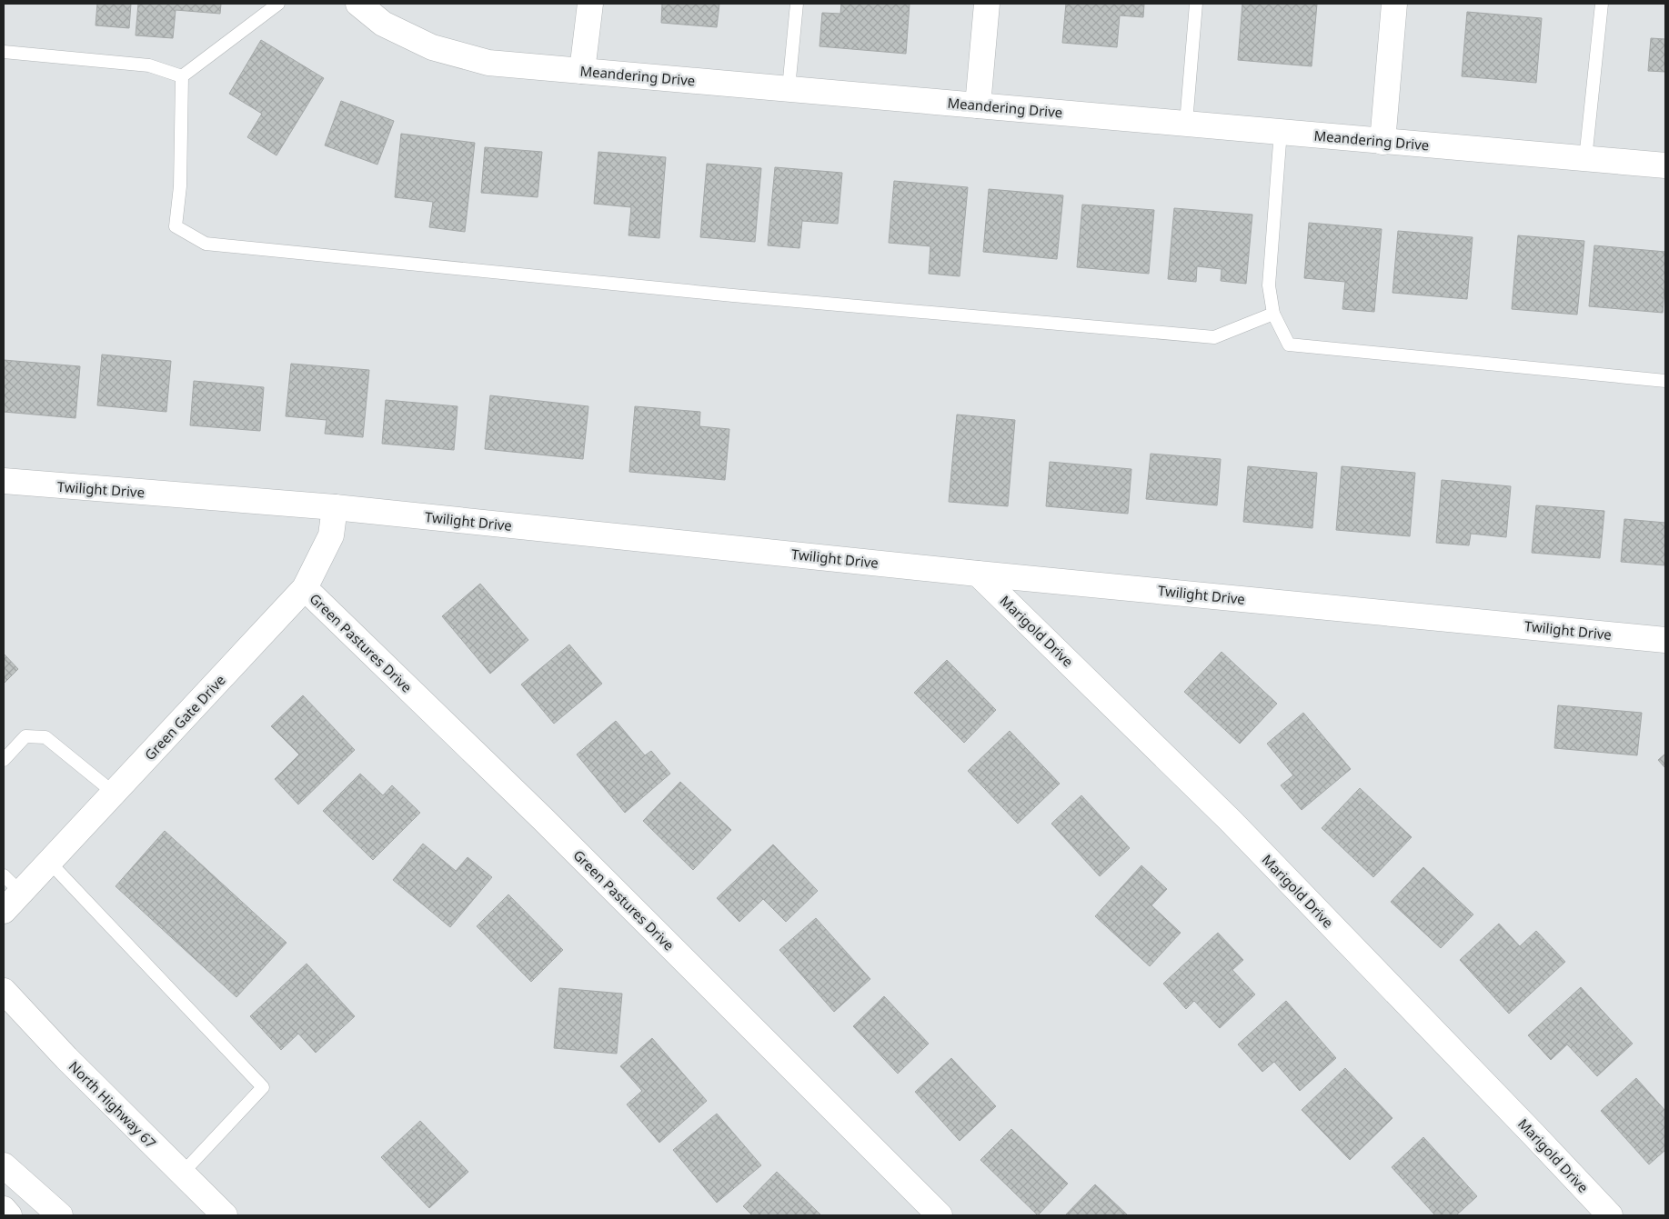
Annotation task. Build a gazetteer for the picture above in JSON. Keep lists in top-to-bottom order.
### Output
{
  "streets": {
    "main road": [
      "Meandering Drive",
      "Twilight Drive",
      "Marigold Drive",
      "Green Pastures Drive",
      "Green Gate Drive",
      "North Highway 67"
    ]
  },
  "crossings": [
    ["Twilight Drive", "Marigold Drive"],
    ["Twilight Drive", "Green Gate Drive"],
    ["Green Pastures Drive", "Green Gate Drive"]
  ]
}
